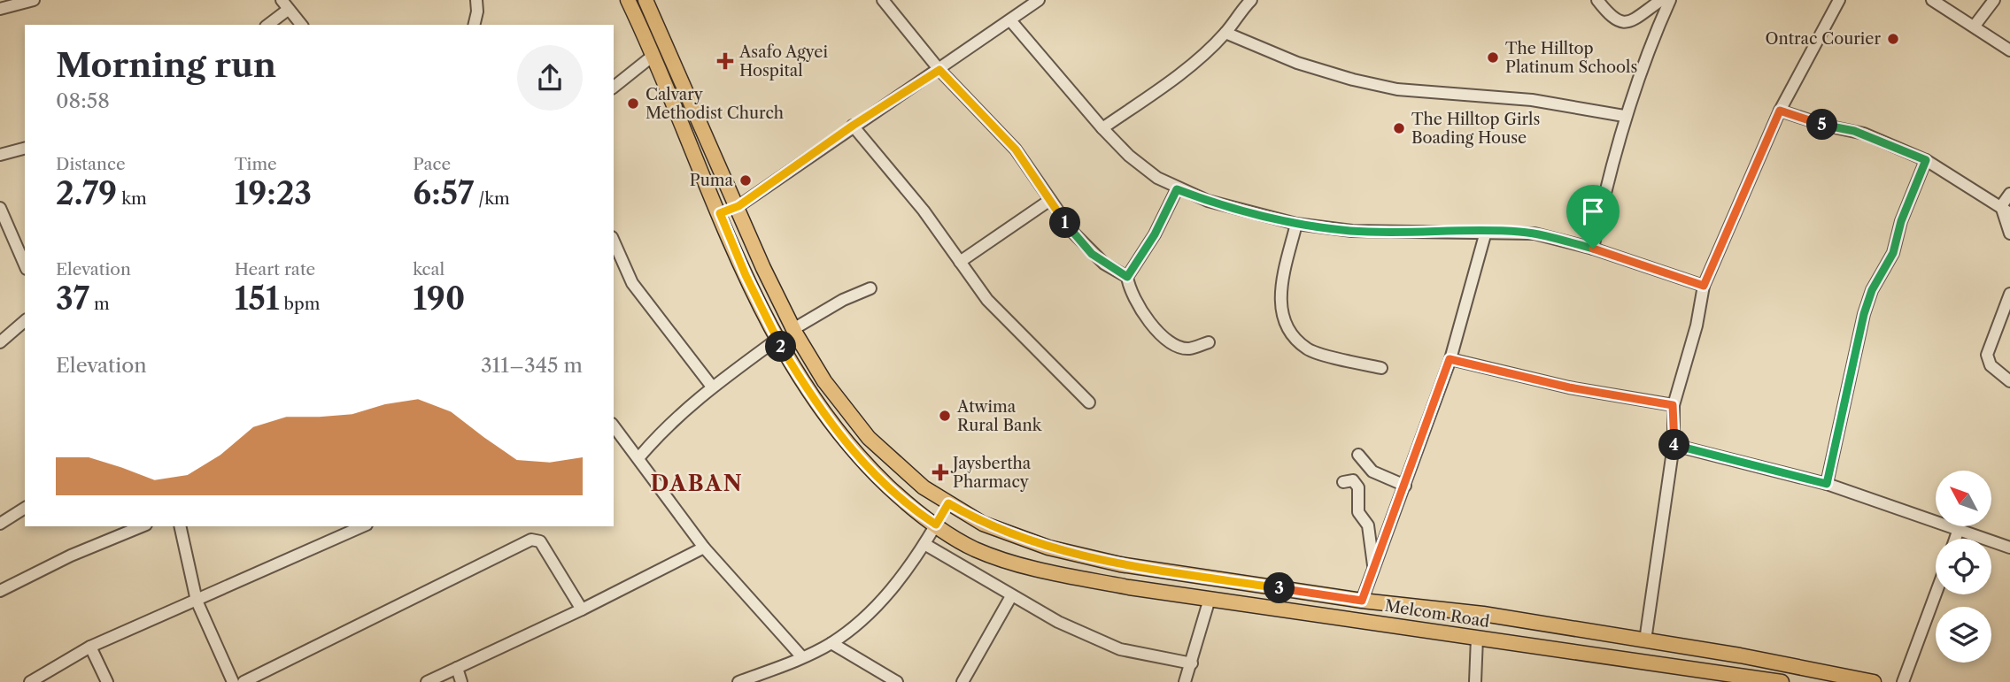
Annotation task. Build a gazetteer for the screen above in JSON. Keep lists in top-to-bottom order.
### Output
{
  "streets": {
    "main road": ["Melcom Road"]
  },
  "districts": ["DABAN"],
  "places": {
    "other": [
      "Ontrac Courier",
      "The Hilltop Platinum Schools",
      "Calvary Methodist Church",
      "The Hilltop Girls Boading House",
      "Puma",
      "Atwima Rural Bank"
    ],
    "health": ["Asafo Agyei Hospital", "Jaysbertha Pharmacy"]
  },
  "north": "top left",
  "page": {
    "heading": ["Morning run", "08:58"],
    "pins": [
      "5",
      "1",
      "2",
      "4",
      "3"
    ],
    "stats": [
      ["Distance", "2.79 km"],
      ["Time", "19:23"],
      ["Pace", "6:57 /km"],
      ["Elevation", "37 m"],
      ["Heart rate", "151 bpm"],
      ["kcal", "190"]
    ],
    "chart": ["Elevation", "311–345 m"]
  }
}
